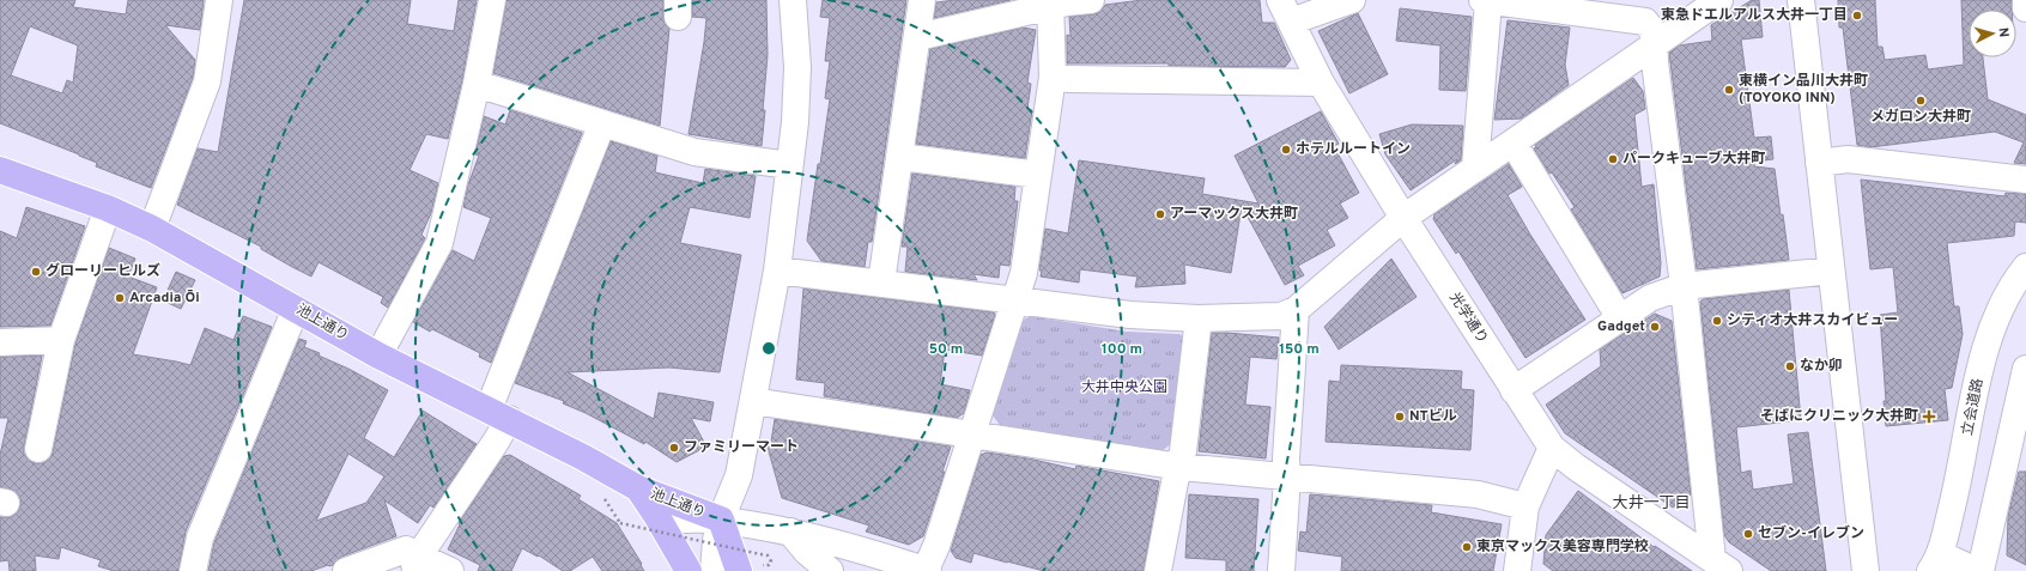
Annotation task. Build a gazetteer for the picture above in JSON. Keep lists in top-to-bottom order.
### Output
{
  "streets": {
    "main road": ["池上通り"],
    "street": ["光学通り", "立会道路"]
  },
  "districts": ["大井一丁目"],
  "parks": ["大井中央公園"],
  "places": {
    "other": [
      "東急ドエルアルス大井一丁目",
      "東横イン品川大井町 (TOYOKO INN)",
      "メガロン大井町",
      "ホテルルートイン",
      "パークキューブ大井町",
      "アーマックス大井町",
      "グローリーヒルズ",
      "Arcadia Ōi",
      "シティオ大井スカイビュー",
      "Gadget",
      "なか卯",
      "NTビル",
      "ファミリーマート",
      "セブン-イレブン",
      "東京マックス美容専門学校"
    ],
    "health": ["そばにクリニック大井町"]
  },
  "north": "right",
  "rings": ["50 m", "100 m", "150 m"]
}
